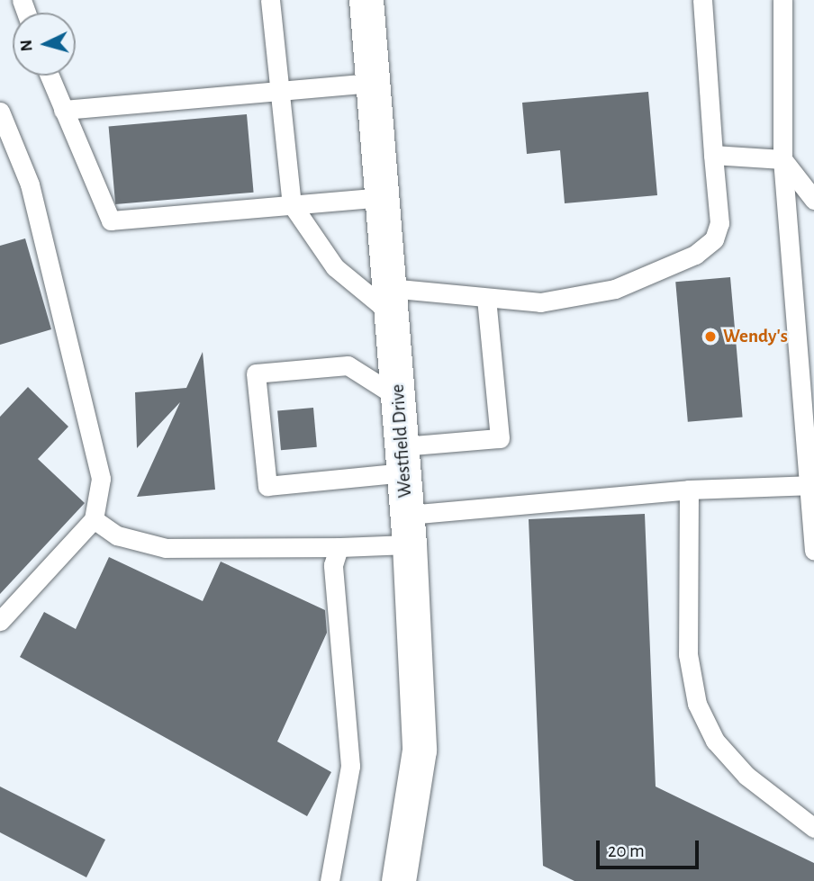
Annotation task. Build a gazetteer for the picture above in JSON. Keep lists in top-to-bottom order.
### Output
{
  "streets": {
    "street": ["Westfield Drive"]
  },
  "places": ["Wendy's"],
  "scale_bar": "20 m",
  "north": "left"
}
